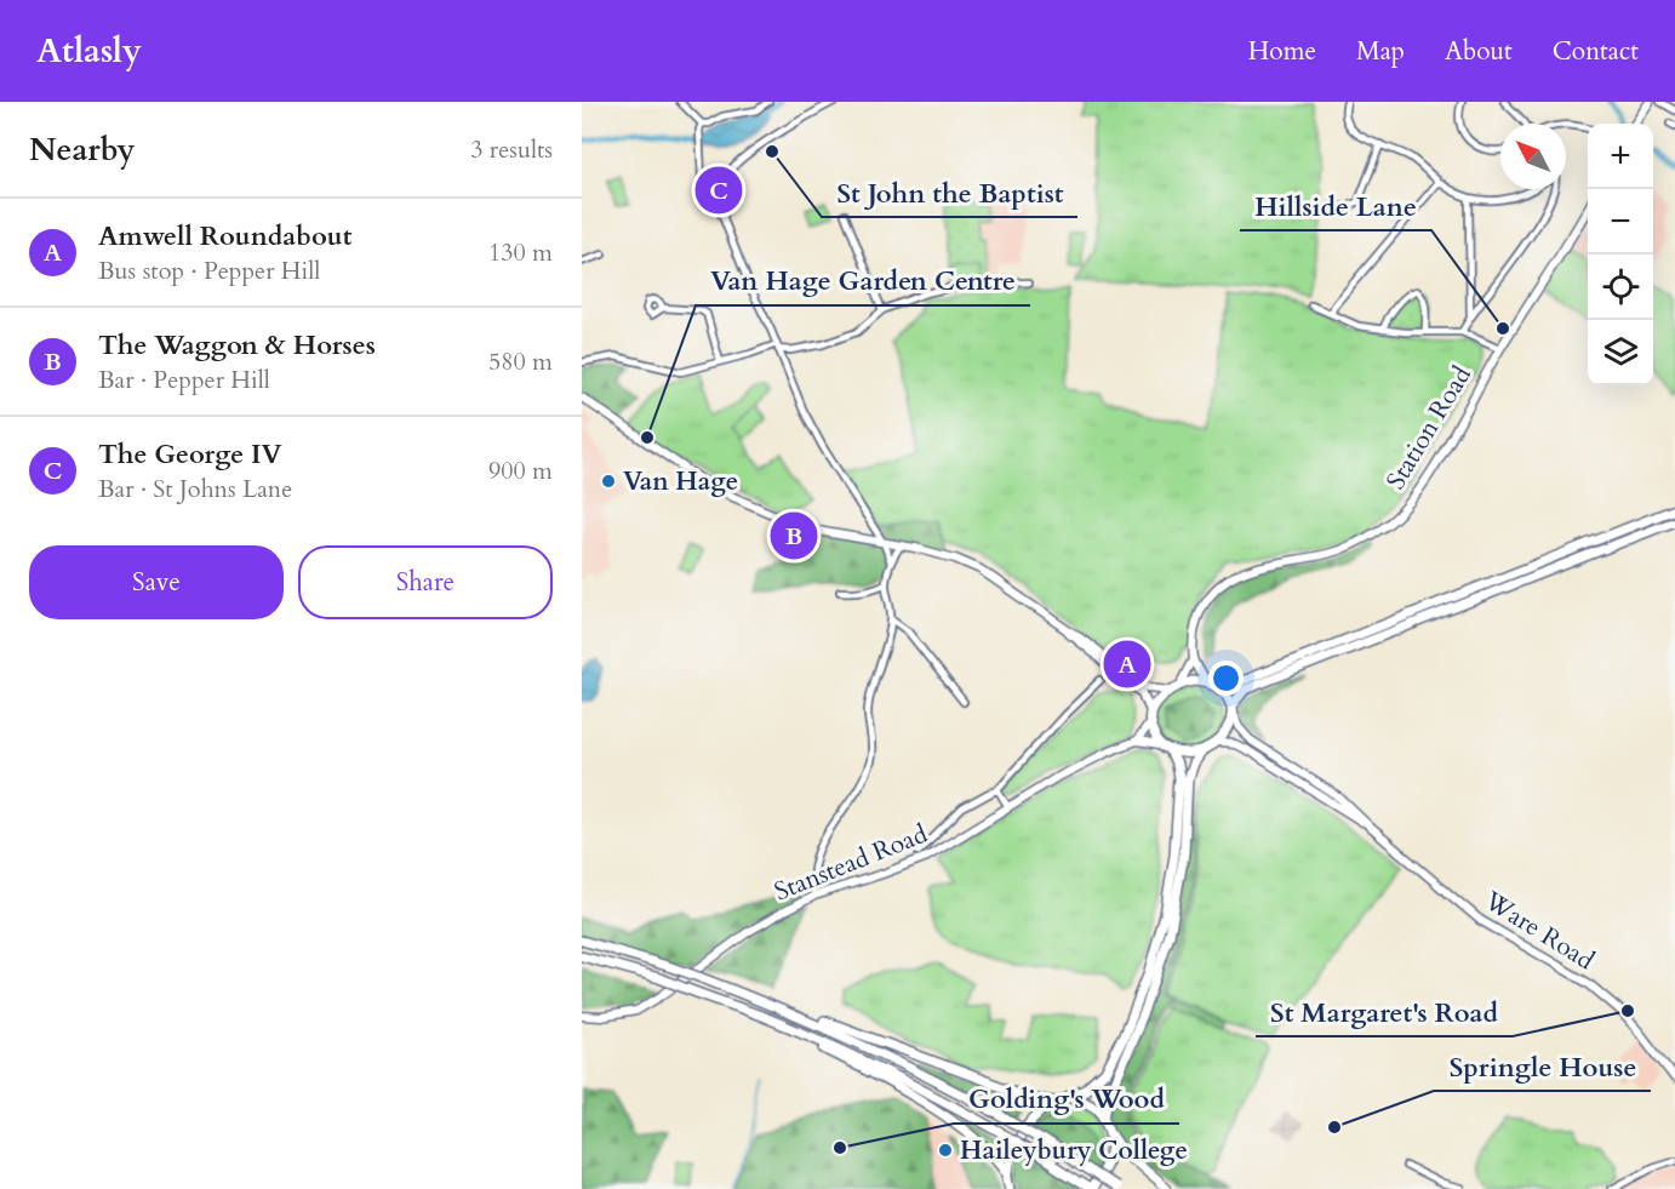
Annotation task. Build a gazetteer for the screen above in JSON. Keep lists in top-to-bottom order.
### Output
{
  "streets": {
    "main road": ["Station Road", "Stanstead Road", "Ware Road"]
  },
  "crossings": [
    ["Station Road", "Ware Road"]
  ],
  "places": [
    "St John the Baptist",
    "Hillside Lane",
    "Van Hage Garden Centre",
    "Van Hage",
    "St Margaret's Road",
    "Springle House",
    "Golding's Wood",
    "Haileybury College"
  ],
  "north": "top left",
  "page": {
    "header": "Atlasly",
    "nav": [
      "Home",
      "Map",
      "About",
      "Contact"
    ],
    "heading": ["Nearby", "3 results"],
    "map_buttons": ["+", "−"],
    "pins": ["C", "B", "A"],
    "list": [
      {
        "mark": "A",
        "name": "Amwell Roundabout",
        "note": "Bus stop · Pepper Hill",
        "value": "130 m"
      },
      {
        "mark": "B",
        "name": "The Waggon & Horses",
        "note": "Bar · Pepper Hill",
        "value": "580 m"
      },
      {
        "mark": "C",
        "name": "The George IV",
        "note": "Bar · St Johns Lane",
        "value": "900 m"
      }
    ],
    "buttons": ["Save", "Share"]
  }
}
